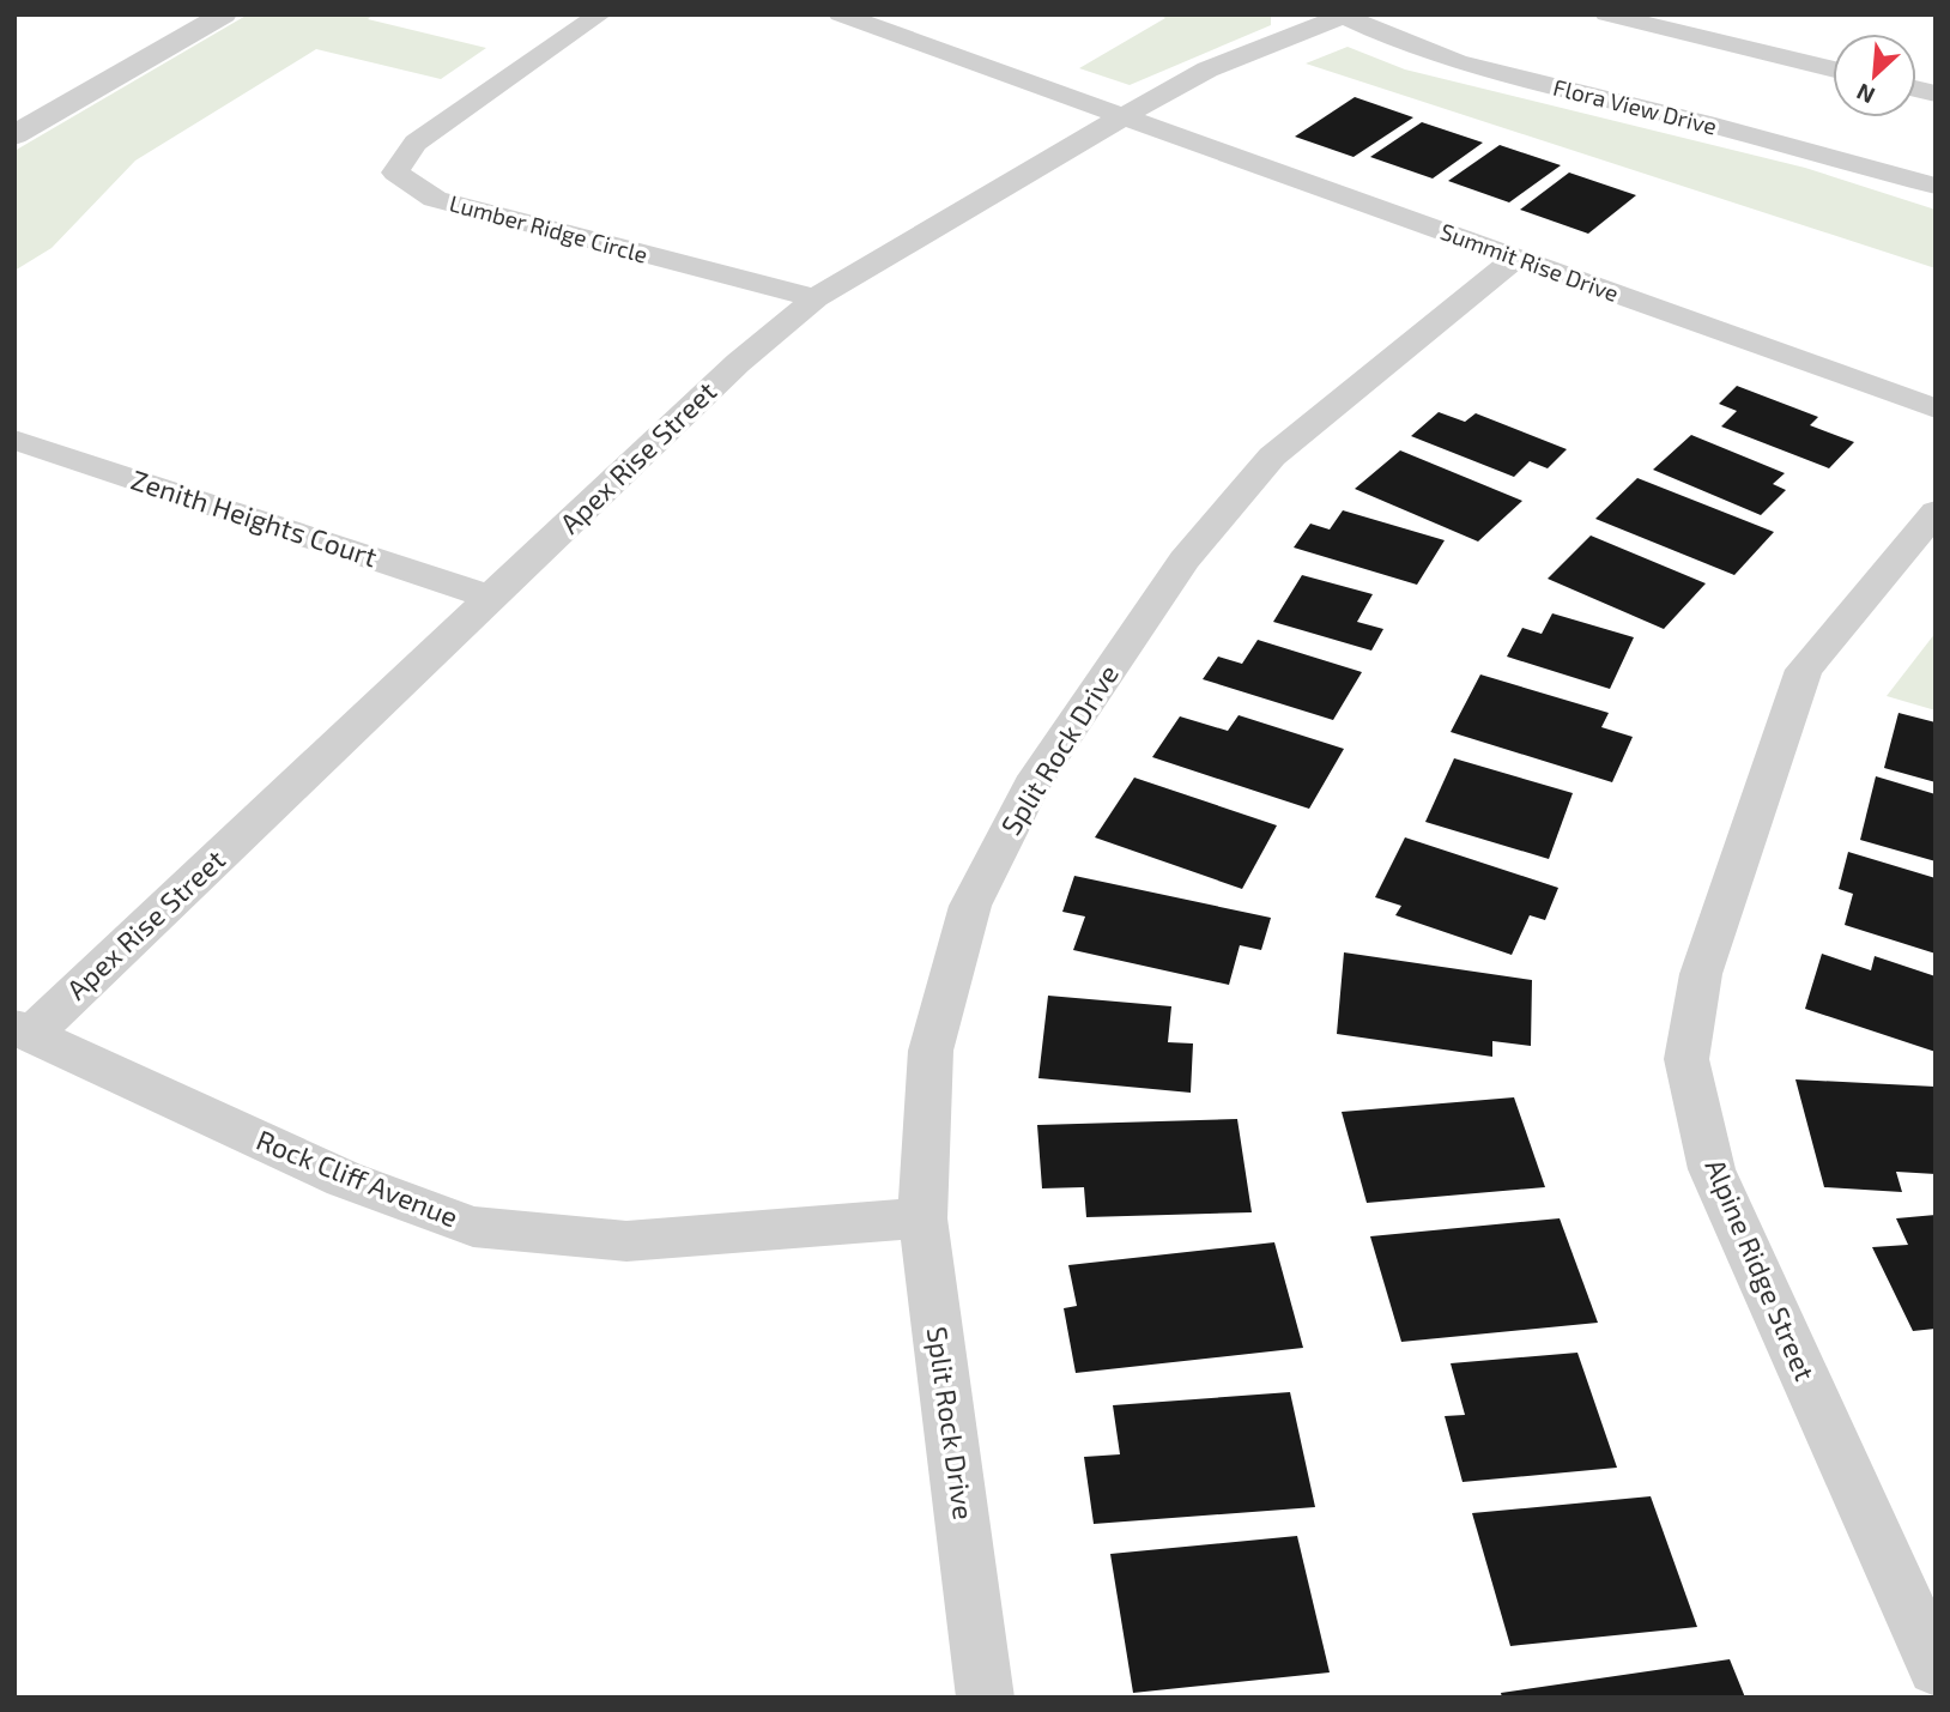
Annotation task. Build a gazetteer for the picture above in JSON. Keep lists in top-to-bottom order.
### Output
{
  "streets": {
    "street": [
      "Flora View Drive",
      "Lumber Ridge Circle",
      "Summit Rise Drive",
      "Apex Rise Street",
      "Zenith Heights Court",
      "Split Rock Drive",
      "Rock Cliff Avenue",
      "Alpine Ridge Street"
    ]
  },
  "crossings": [
    ["Flora View Drive", "Apex Rise Street"],
    ["Lumber Ridge Circle", "Apex Rise Street"],
    ["Summit Rise Drive", "Apex Rise Street"],
    ["Summit Rise Drive", "Split Rock Drive"],
    ["Apex Rise Street", "Zenith Heights Court"],
    ["Apex Rise Street", "Rock Cliff Avenue"],
    ["Split Rock Drive", "Rock Cliff Avenue"]
  ],
  "north": "bottom left"
}
